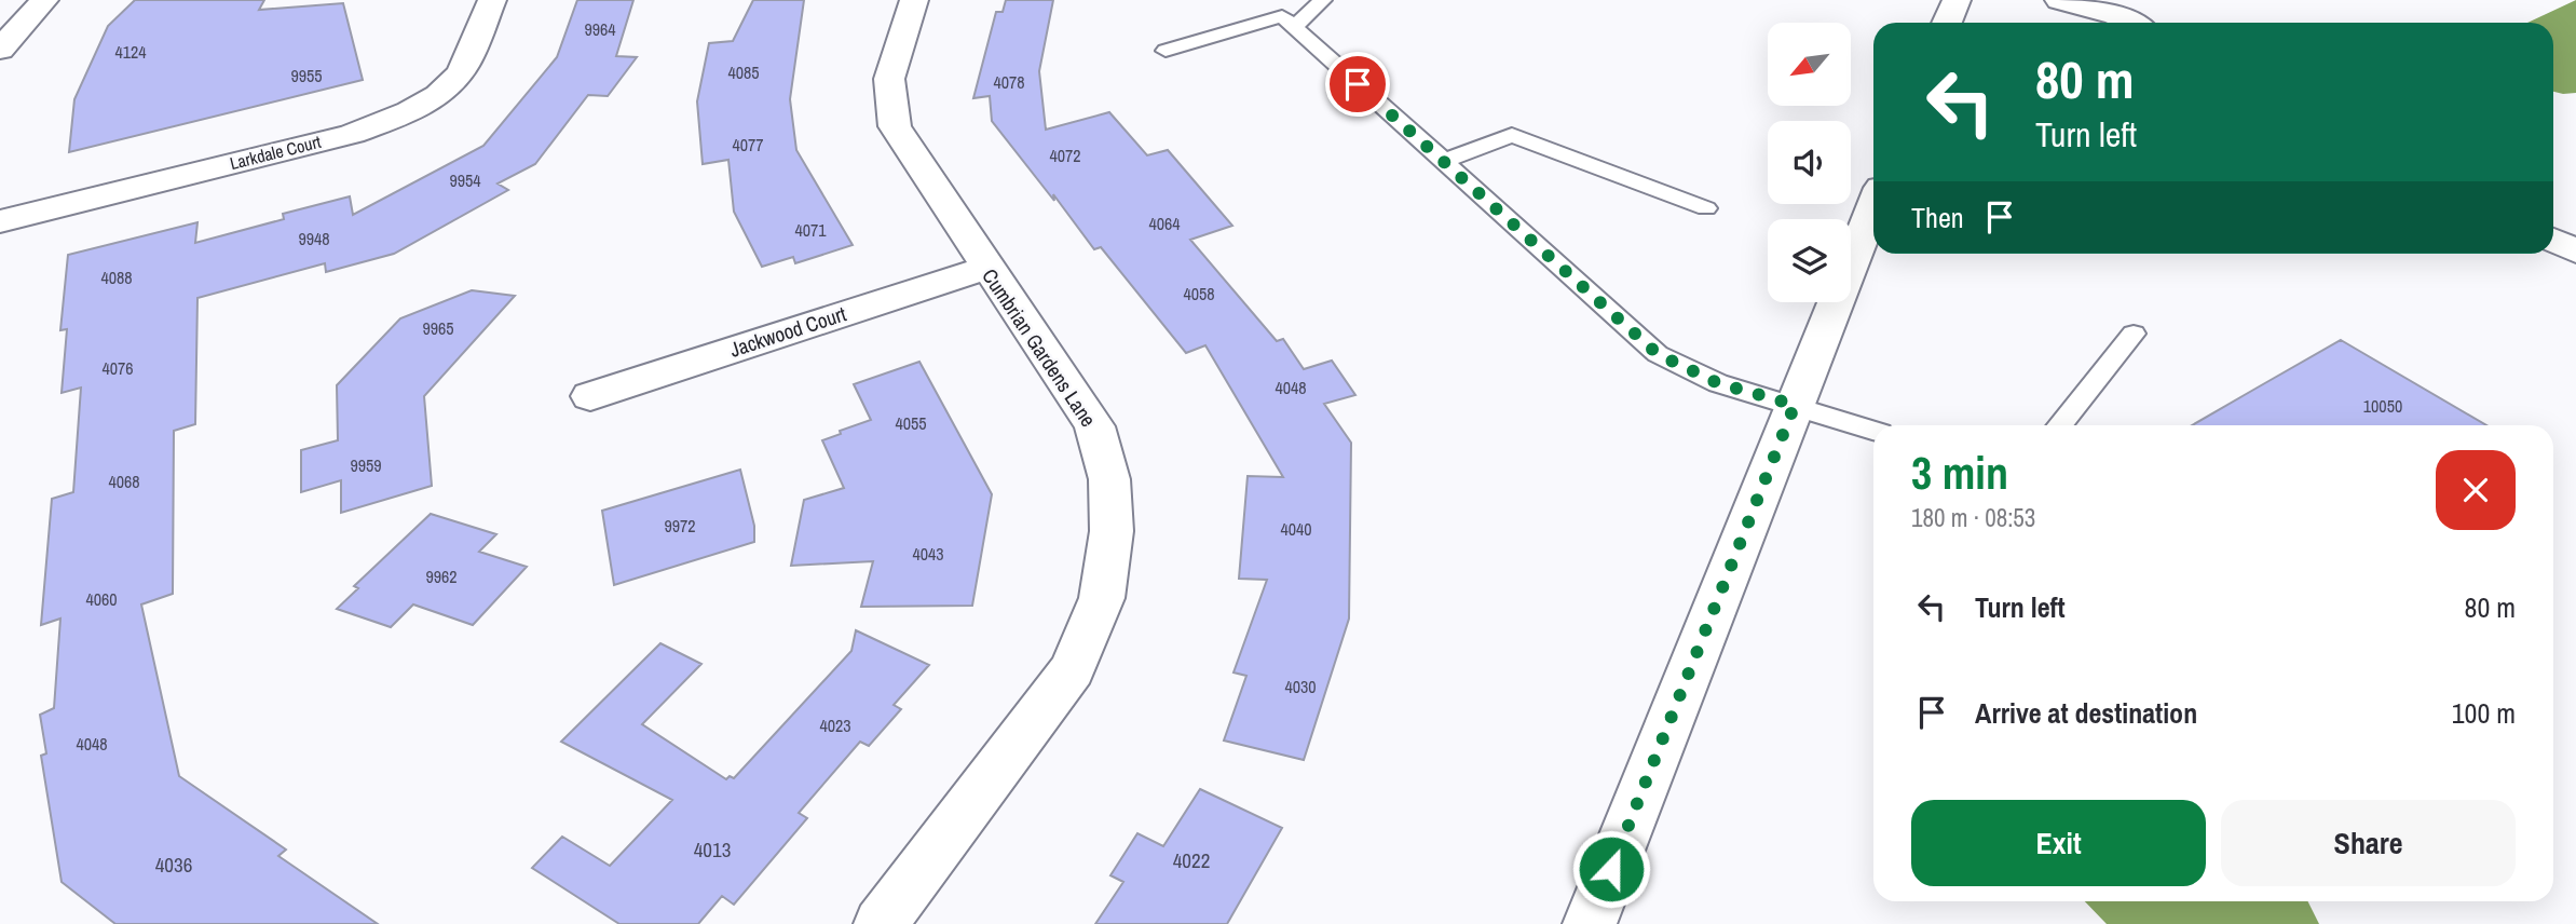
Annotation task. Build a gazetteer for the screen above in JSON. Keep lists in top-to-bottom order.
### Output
{
  "streets": {
    "street": ["Larkdale Court", "Jackwood Court", "Cumbrian Gardens Lane"]
  },
  "crossings": [
    ["Jackwood Court", "Cumbrian Gardens Lane"]
  ],
  "house_numbers": [
    "9964",
    "4124",
    "4085",
    "9955",
    "4078",
    "4077",
    "4072",
    "9954",
    "4064",
    "4071",
    "9948",
    "4088",
    "4058",
    "9965",
    "4076",
    "4048",
    "10050",
    "4055",
    "9959",
    "4068",
    "9972",
    "4040",
    "4043",
    "9962",
    "4060",
    "4030",
    "4023",
    "4048",
    "4013",
    "4022",
    "4036"
  ],
  "north": "bottom left",
  "page": {
    "turn": ["80 m", "Turn left"],
    "then": "Then",
    "heading": ["3 min", "180 m · 08:53"],
    "list": [
      {
        "name": "Turn left",
        "value": "80 m"
      },
      {
        "name": "Arrive at destination",
        "value": "100 m"
      }
    ],
    "buttons": ["Exit", "Share"]
  }
}
